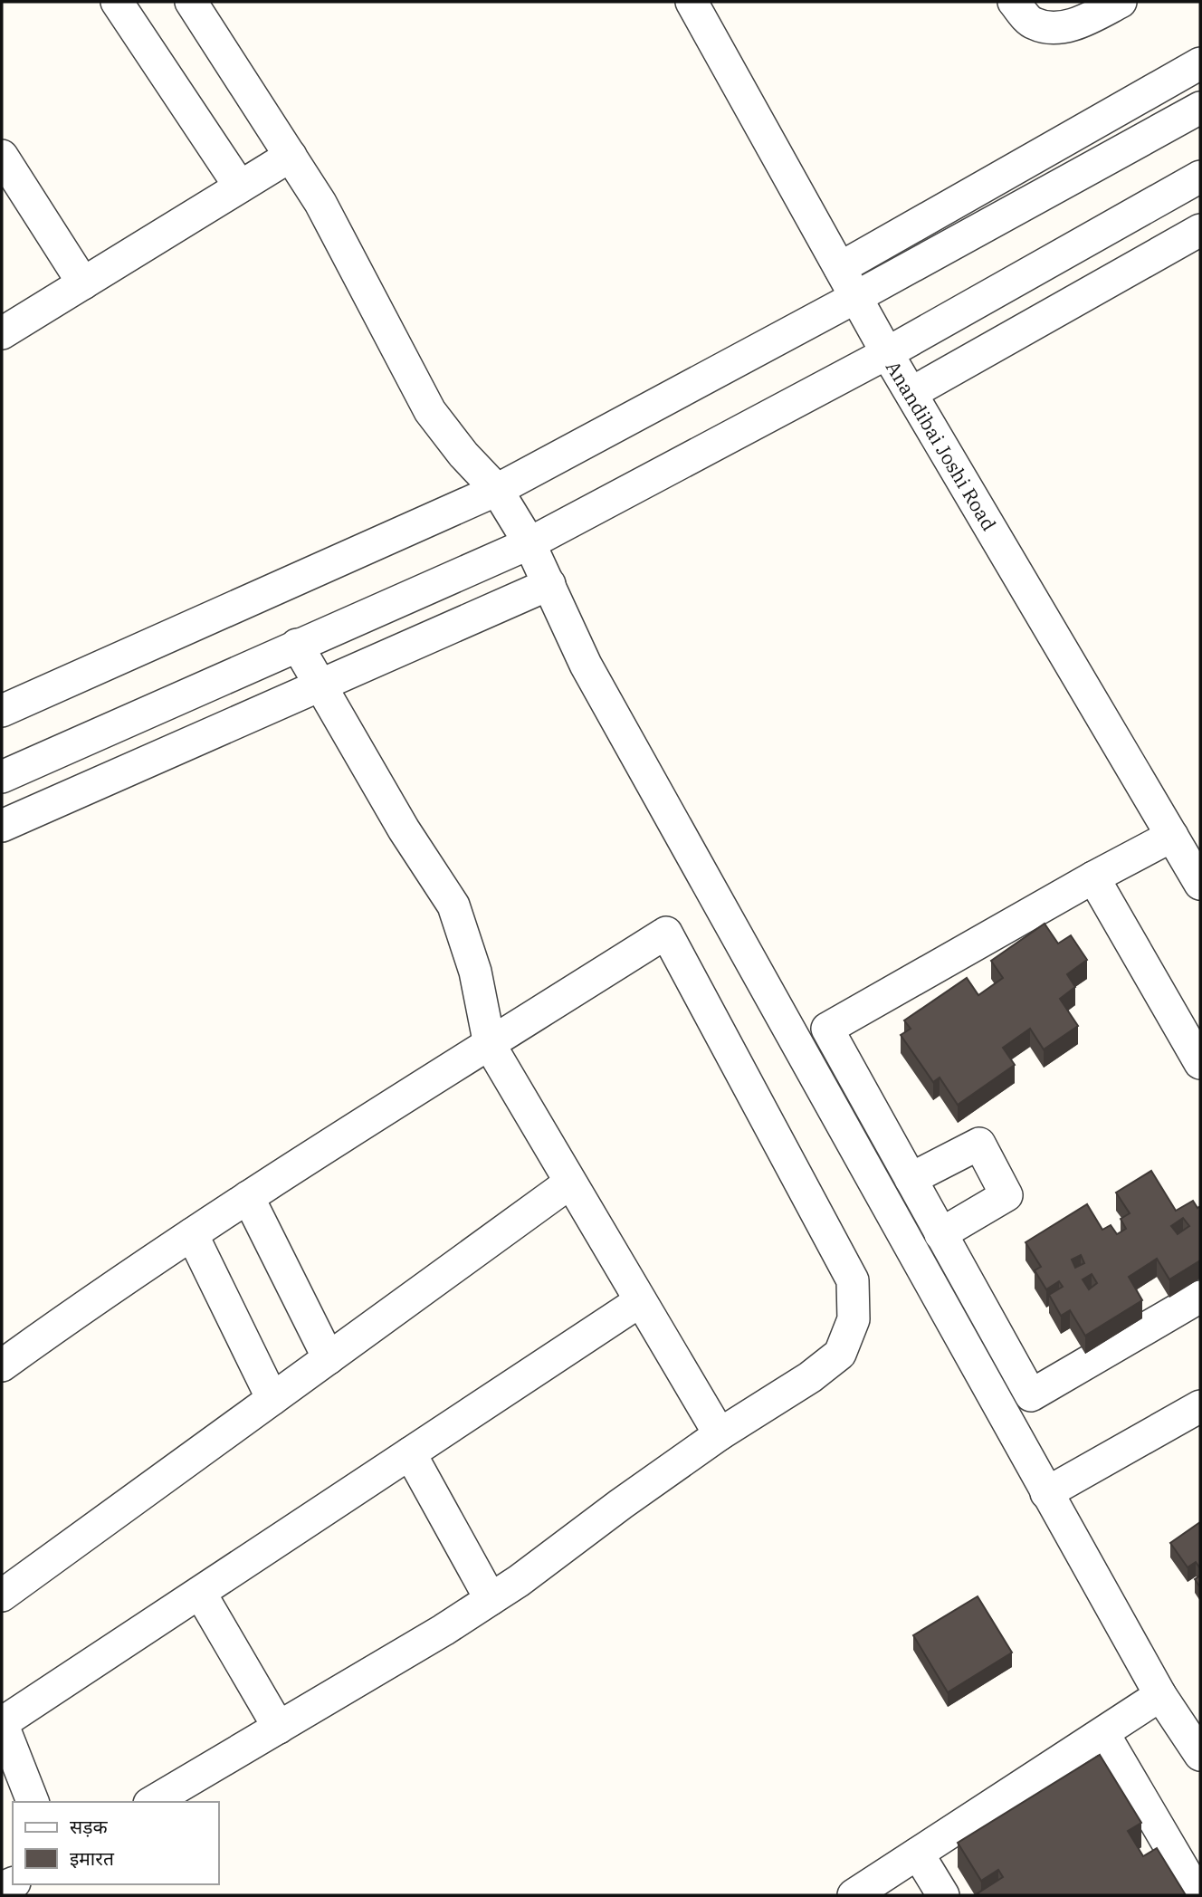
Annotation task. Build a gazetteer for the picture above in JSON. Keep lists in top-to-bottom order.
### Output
{
  "streets": {
    "street": ["Anandibai Joshi Road"]
  },
  "legend": ["सड़क", "इमारत"]
}
